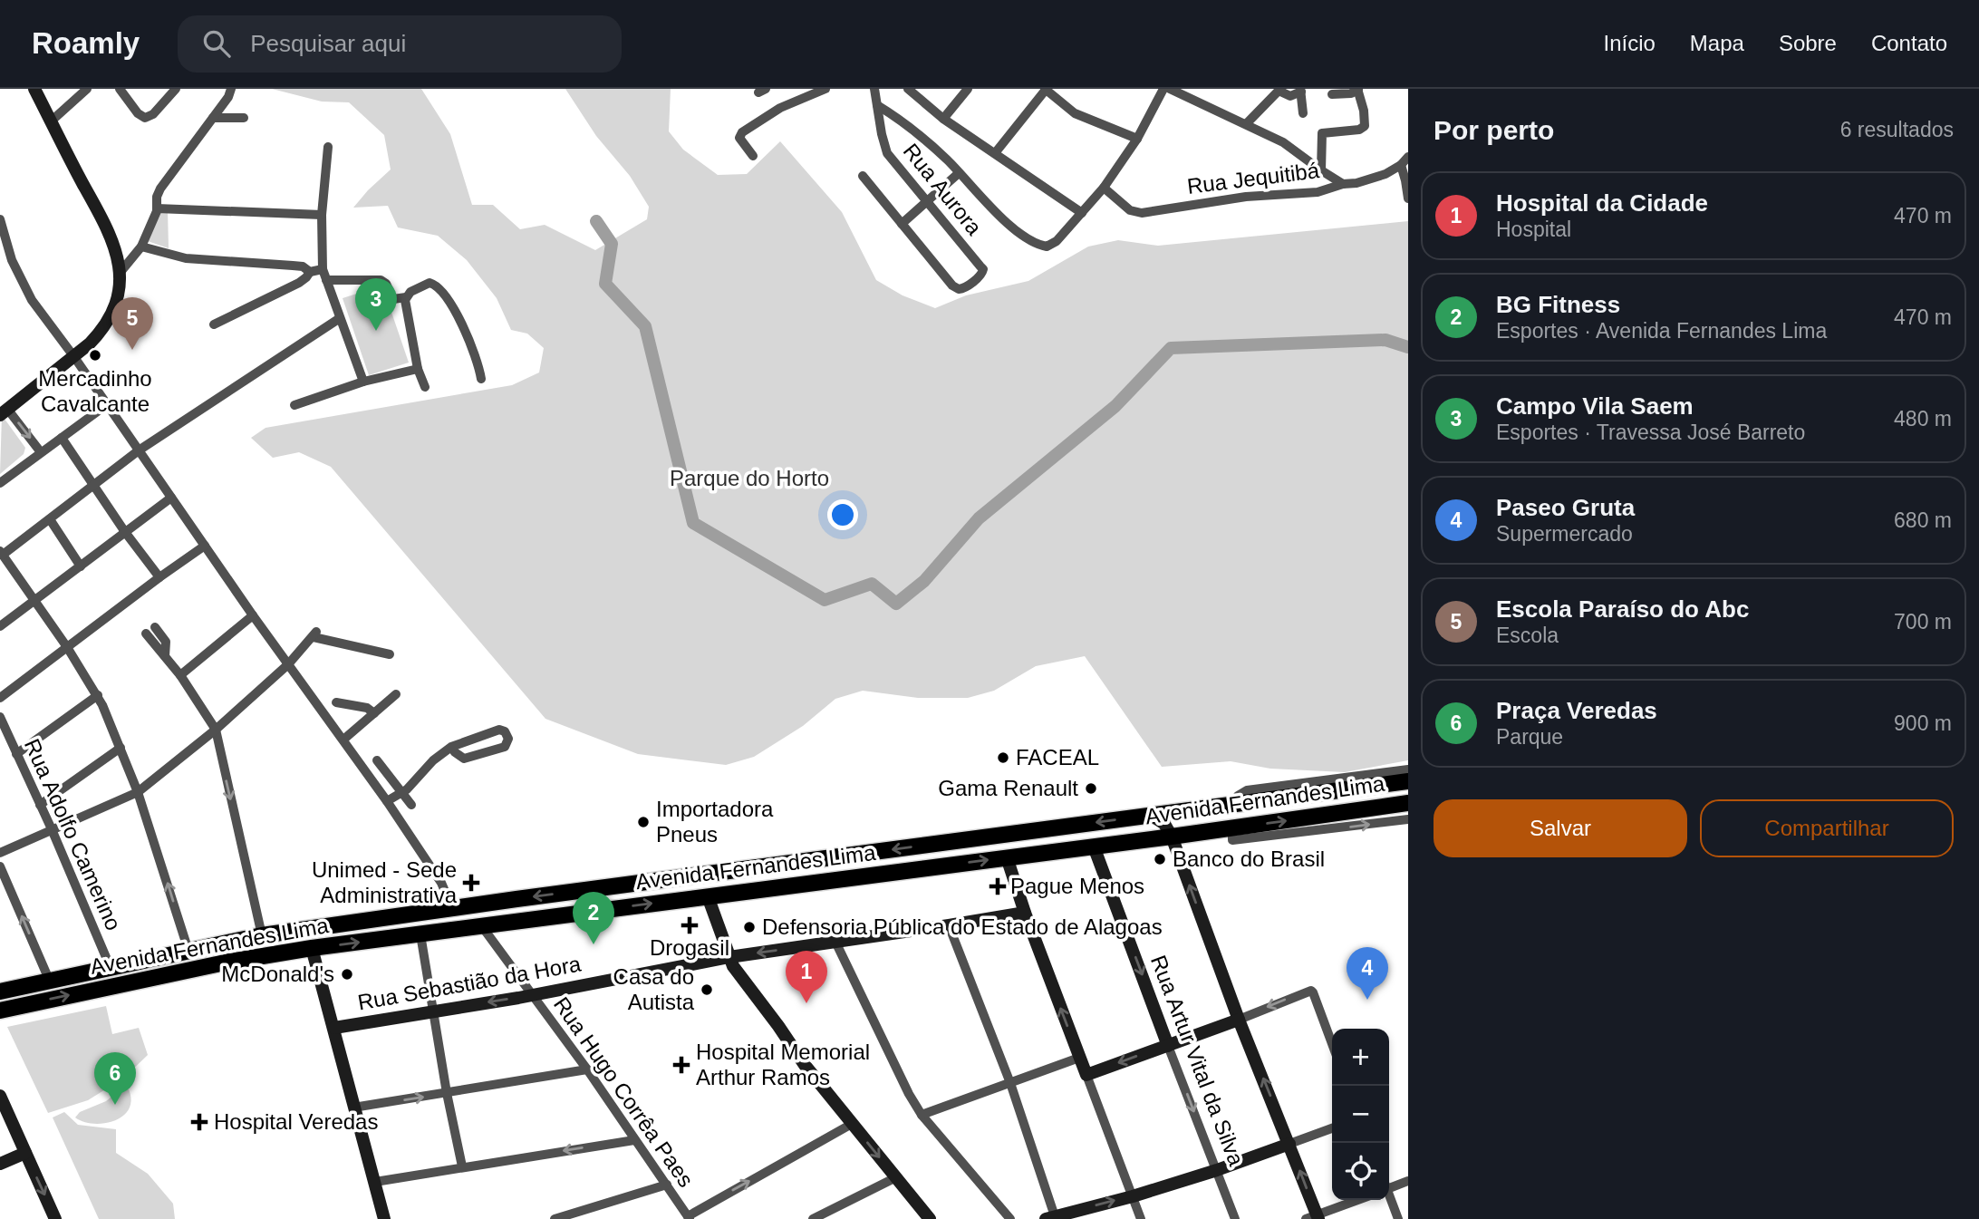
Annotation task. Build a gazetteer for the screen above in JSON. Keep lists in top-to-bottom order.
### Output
{
  "streets": {
    "highway": ["Avenida Fernandes Lima"],
    "street": [
      "Rua Jequitibá",
      "Rua Aurora",
      "Rua Adolfo Camerino",
      "Rua Sebastião da Hora",
      "Rua Artur Vital da Silva",
      "Rua Hugo Corrêa Paes"
    ]
  },
  "crossings": [
    ["Avenida Fernandes Lima", "Rua Adolfo Camerino"],
    ["Avenida Fernandes Lima", "Rua Artur Vital da Silva"],
    ["Avenida Fernandes Lima", "Rua Hugo Corrêa Paes"],
    ["Rua Sebastião da Hora", "Rua Hugo Corrêa Paes"]
  ],
  "parks": ["Parque do Horto"],
  "places": {
    "other": [
      "Mercadinho Cavalcante",
      "FACEAL",
      "Gama Renault",
      "Importadora Pneus",
      "Banco do Brasil",
      "Defensoria Pública do Estado de Alagoas",
      "McDonald's",
      "Casa do Autista"
    ],
    "health": [
      "Unimed - Sede Administrativa",
      "Pague Menos",
      "Drogasil",
      "Hospital Memorial Arthur Ramos",
      "Hospital Veredas"
    ]
  },
  "page": {
    "header": "Roamly",
    "search": "Pesquisar aqui",
    "nav": [
      "Início",
      "Mapa",
      "Sobre",
      "Contato"
    ],
    "heading": ["Por perto", "6 resultados"],
    "list": [
      {
        "mark": "1",
        "name": "Hospital da Cidade",
        "note": "Hospital",
        "value": "470 m"
      },
      {
        "mark": "2",
        "name": "BG Fitness",
        "note": "Esportes · Avenida Fernandes Lima",
        "value": "470 m"
      },
      {
        "mark": "3",
        "name": "Campo Vila Saem",
        "note": "Esportes · Travessa José Barreto",
        "value": "480 m"
      },
      {
        "mark": "4",
        "name": "Paseo Gruta",
        "note": "Supermercado",
        "value": "680 m"
      },
      {
        "mark": "5",
        "name": "Escola Paraíso do Abc",
        "note": "Escola",
        "value": "700 m"
      },
      {
        "mark": "6",
        "name": "Praça Veredas",
        "note": "Parque",
        "value": "900 m"
      }
    ],
    "pins": [
      "3",
      "5",
      "2",
      "4",
      "1",
      "6"
    ],
    "buttons": ["Salvar", "Compartilhar"],
    "map_buttons": ["+", "−"]
  }
}
